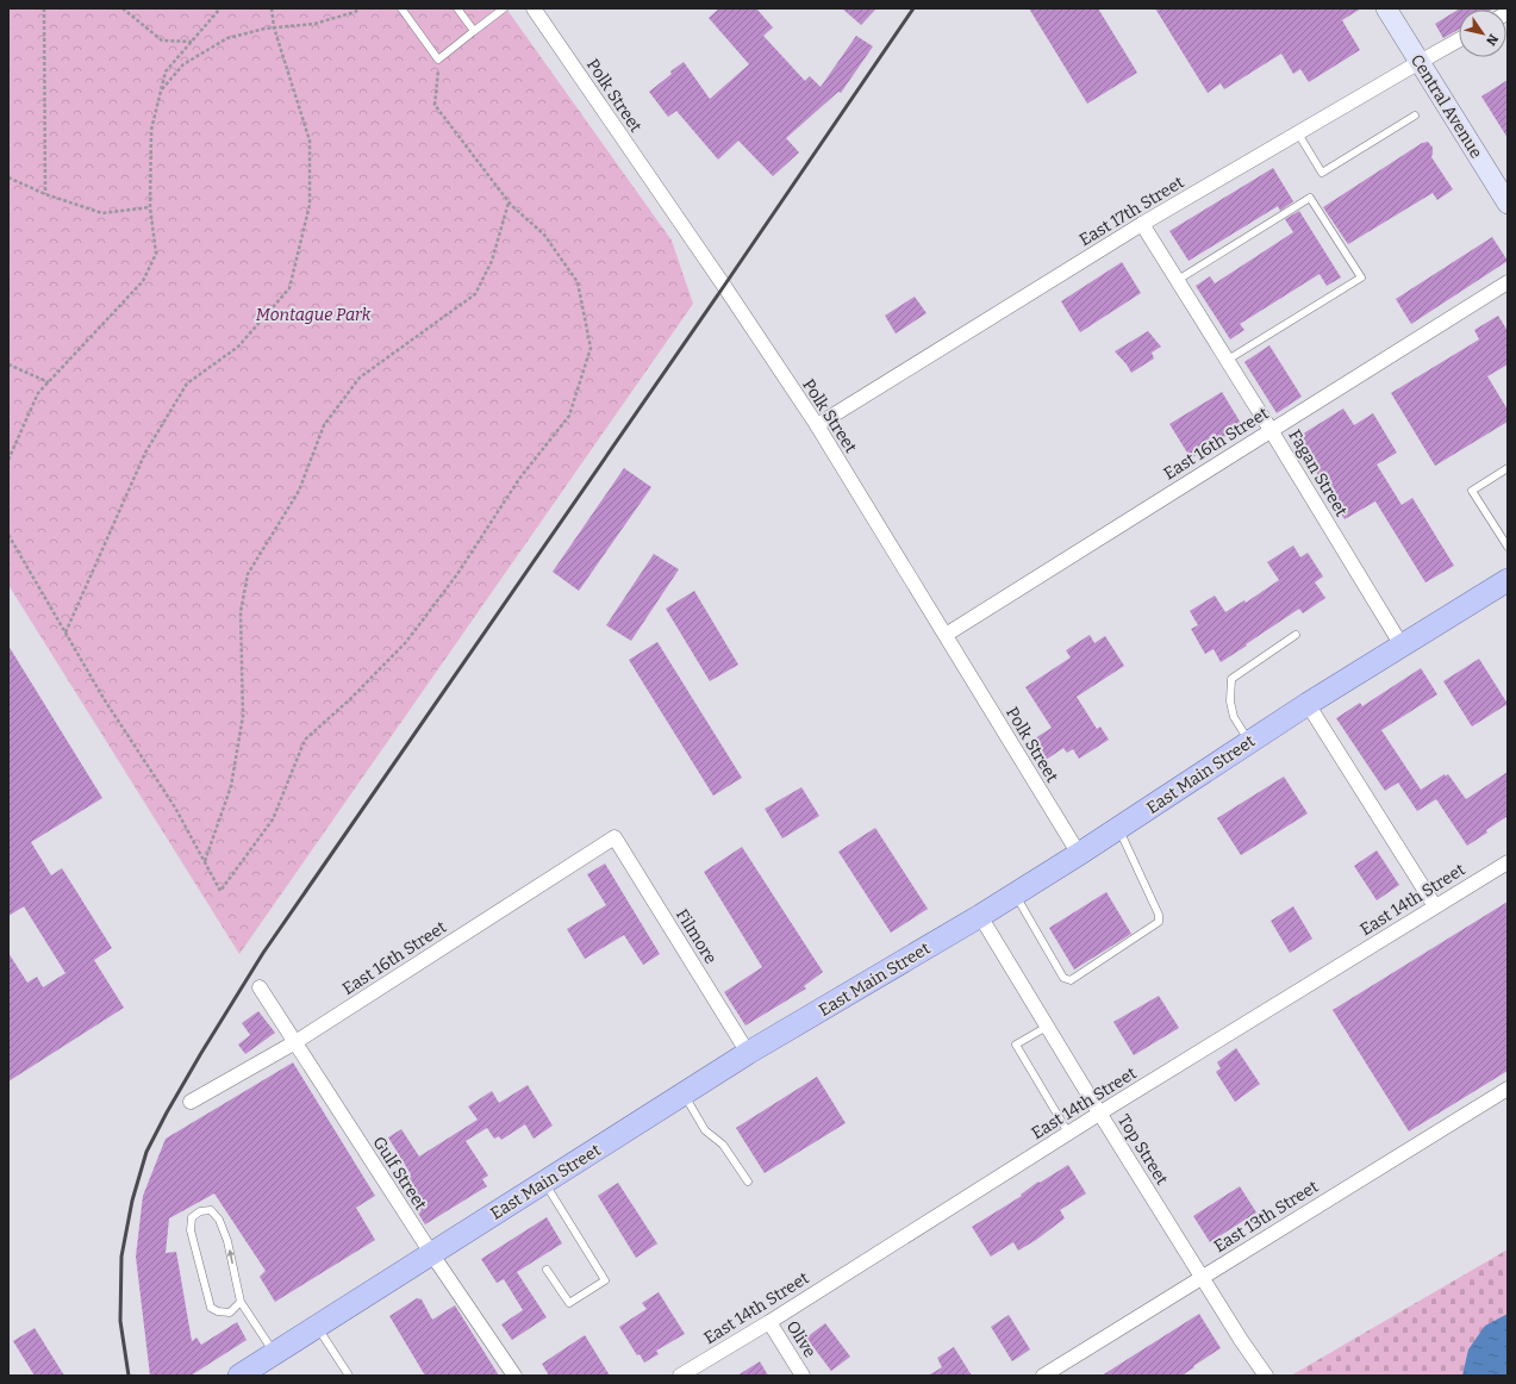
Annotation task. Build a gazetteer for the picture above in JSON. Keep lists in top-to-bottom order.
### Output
{
  "streets": {
    "main road": ["Central Avenue", "East Main Street"],
    "street": [
      "Polk Street",
      "East 17th Street",
      "East 16th Street",
      "Fagan Street",
      "East 14th Street",
      "Filmore",
      "Top Street",
      "Gulf Street",
      "East 13th Street",
      "Olive"
    ]
  },
  "crossings": [
    ["Polk Street", "East 17th Street"],
    ["Polk Street", "East 16th Street"],
    ["Polk Street", "East Main Street"],
    ["Central Avenue", "East 17th Street"],
    ["East 17th Street", "Fagan Street"],
    ["East 16th Street", "Fagan Street"],
    ["East 16th Street", "Filmore"],
    ["East 16th Street", "Gulf Street"],
    ["Fagan Street", "East Main Street"],
    ["East Main Street", "Filmore"],
    ["East Main Street", "Top Street"],
    ["East Main Street", "Gulf Street"],
    ["East 14th Street", "Top Street"],
    ["East 14th Street", "Olive"],
    ["Top Street", "East 13th Street"]
  ],
  "parks": ["Montague Park"],
  "north": "bottom right"
}
